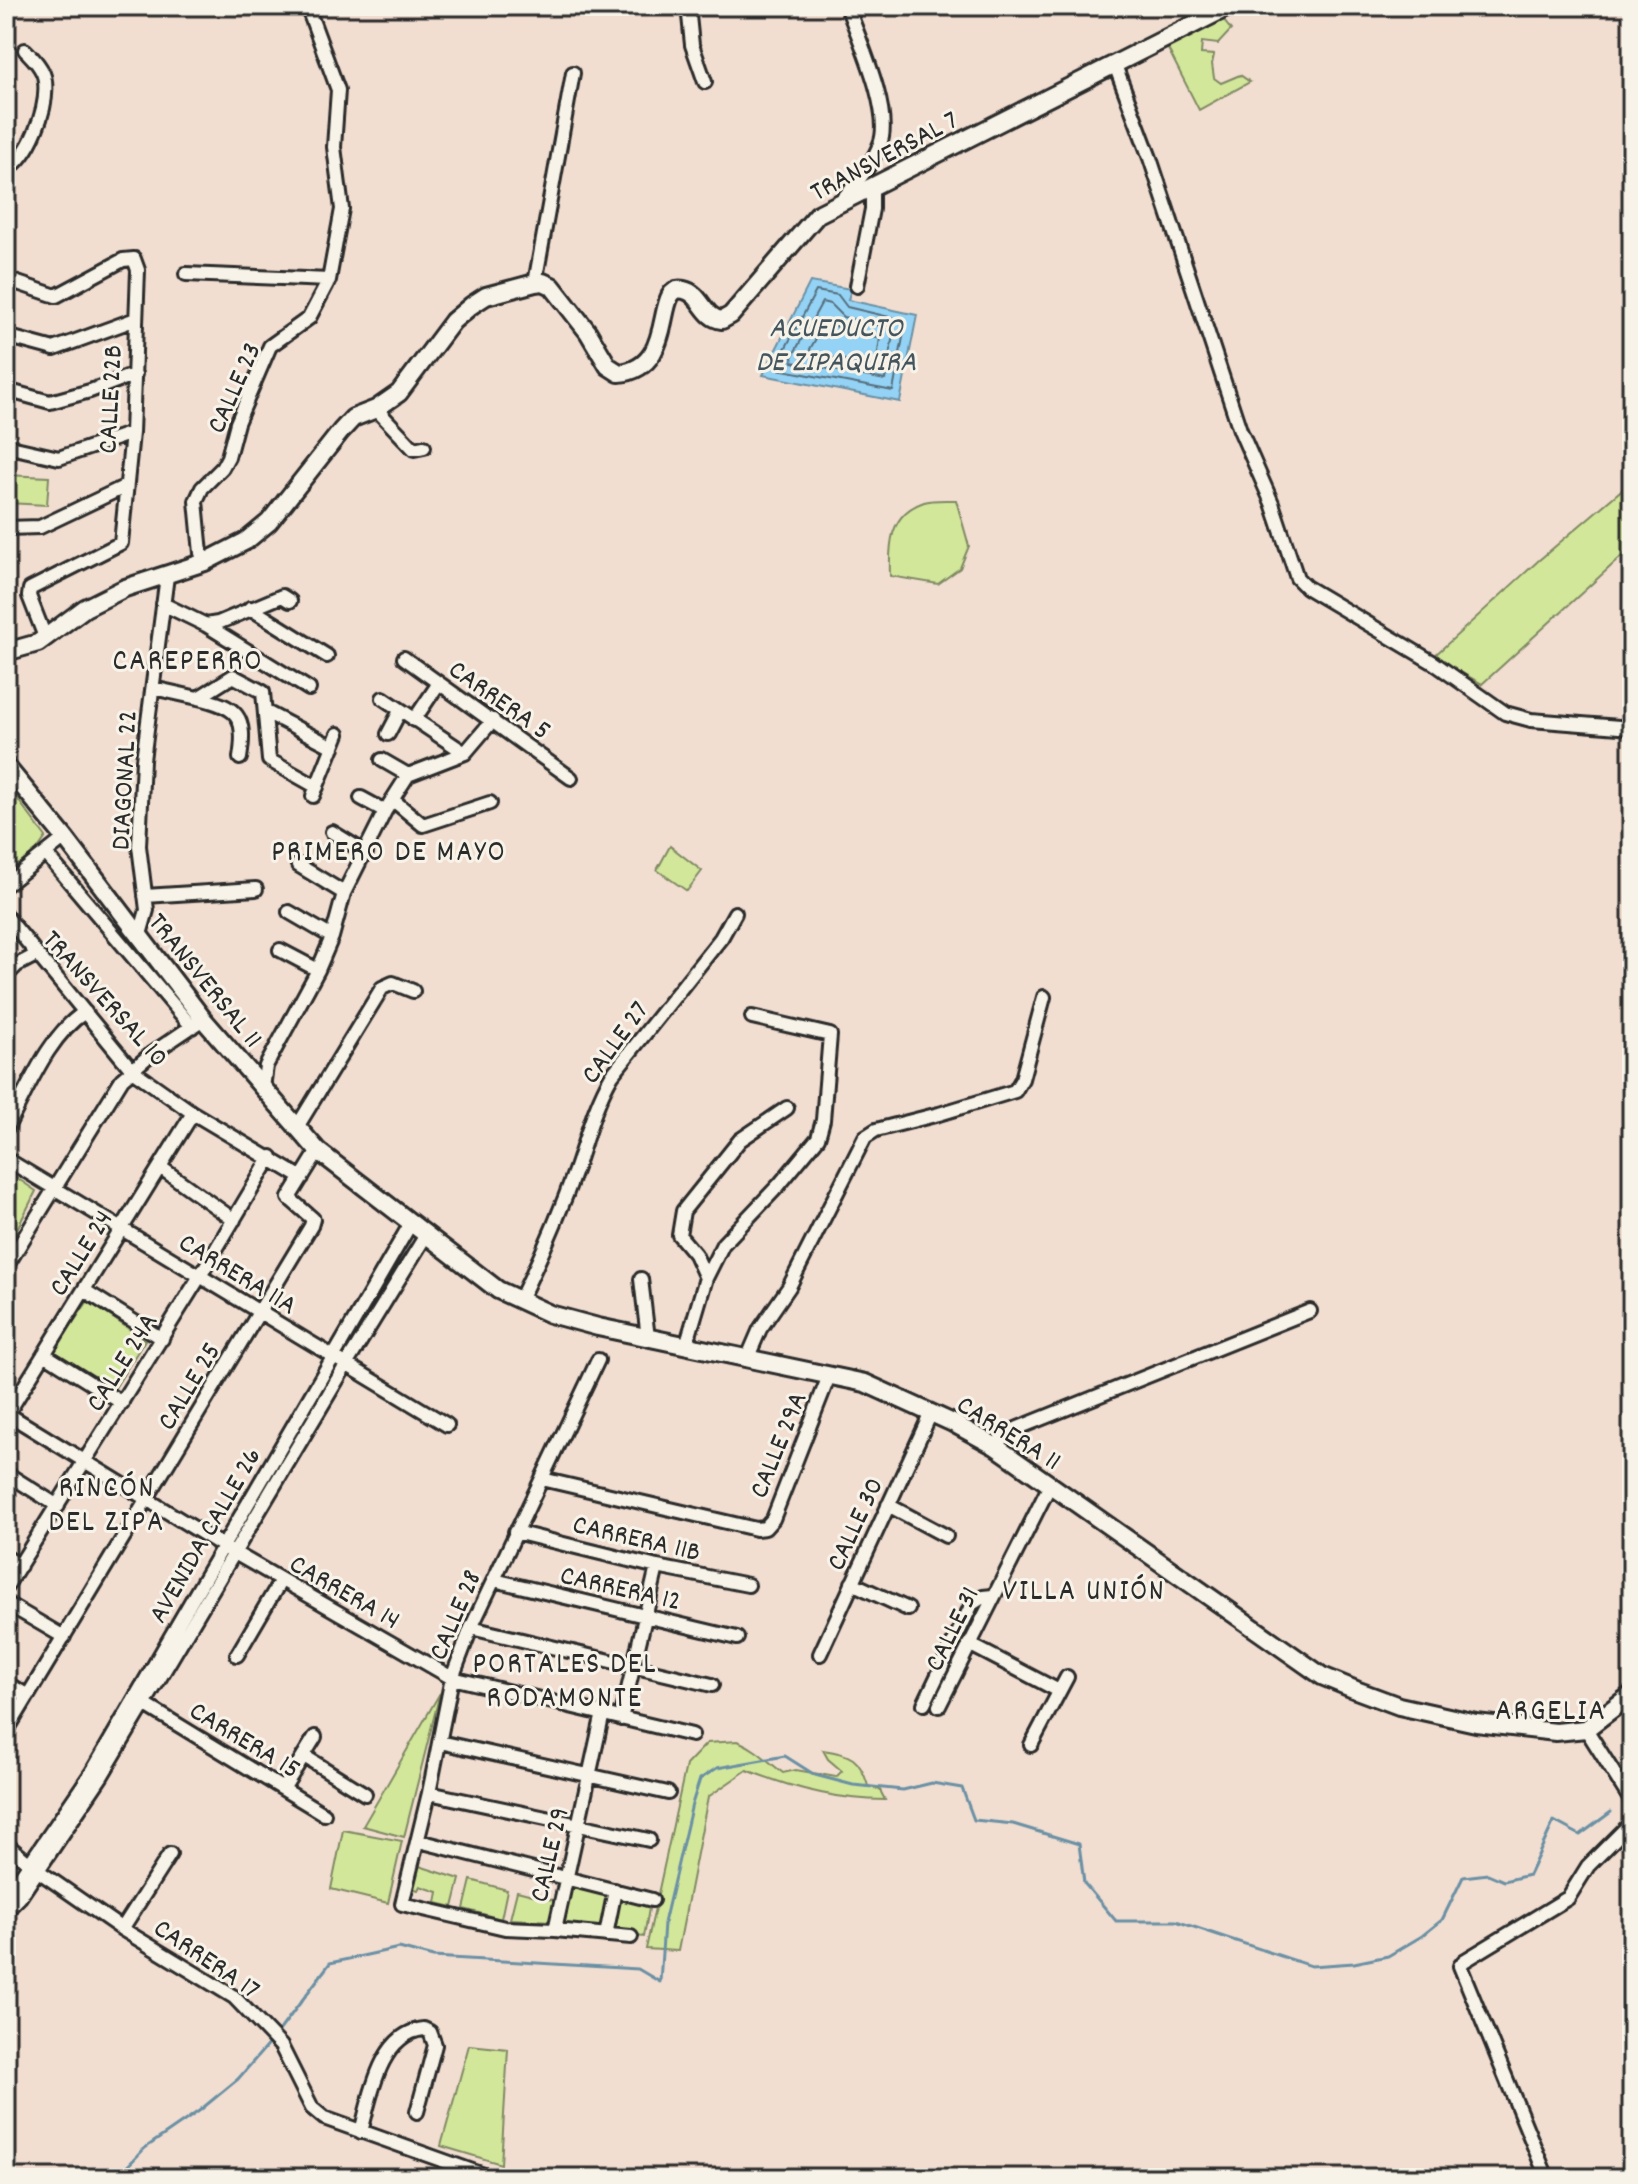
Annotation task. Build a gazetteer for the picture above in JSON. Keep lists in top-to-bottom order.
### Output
{
  "streets": {
    "street": [
      "TRANSVERSAL 7",
      "CALLE 23",
      "CALLE 22B",
      "CARRERA 5",
      "DIAGONAL 22",
      "TRANSVERSAL 11",
      "TRANSVERSAL 10",
      "CALLE 27",
      "CALLE 24",
      "CARRERA 11A",
      "CALLE 24A",
      "CALLE 25",
      "CARRERA 11",
      "CALLE 29A",
      "CALLE 30",
      "AVENIDA CALLE 26",
      "CARRERA 11B",
      "CARRERA 12",
      "CARRERA 14",
      "CALLE 28",
      "CALLE 31",
      "CARRERA 15",
      "CALLE 29",
      "CARRERA 17"
    ]
  },
  "crossings": [
    ["DIAGONAL 22", "TRANSVERSAL 11"],
    ["TRANSVERSAL 11", "CALLE 25"],
    ["TRANSVERSAL 11", "CARRERA 11"],
    ["TRANSVERSAL 10", "CALLE 24"],
    ["TRANSVERSAL 10", "CALLE 24A"],
    ["TRANSVERSAL 10", "CALLE 25"],
    ["CALLE 27", "CARRERA 11"],
    ["CALLE 24", "CARRERA 11A"],
    ["CALLE 24", "CARRERA 14"],
    ["CARRERA 11A", "CALLE 24A"],
    ["CARRERA 11A", "CALLE 25"],
    ["CARRERA 11A", "AVENIDA CALLE 26"],
    ["CALLE 24A", "CARRERA 14"],
    ["CALLE 25", "CARRERA 14"],
    ["CARRERA 11", "CALLE 29A"],
    ["CARRERA 11", "CALLE 30"],
    ["CARRERA 11", "AVENIDA CALLE 26"],
    ["CARRERA 11", "CALLE 31"],
    ["CALLE 29A", "CALLE 28"],
    ["AVENIDA CALLE 26", "CARRERA 14"],
    ["AVENIDA CALLE 26", "CARRERA 15"],
    ["AVENIDA CALLE 26", "CARRERA 17"],
    ["CARRERA 11B", "CALLE 28"],
    ["CARRERA 12", "CALLE 28"],
    ["CARRERA 14", "CALLE 28"],
    ["CARRERA 14", "CALLE 29"],
    ["CALLE 28", "CALLE 29"]
  ],
  "districts": [
    "CAREPERRO",
    "PRIMERO DE MAYO",
    "RINCÓN DEL ZIPA",
    "VILLA UNIÓN",
    "PORTALES DEL RODAMONTE",
    "ARGELIA"
  ],
  "water": ["ACUEDUCTO DE ZIPAQUIRA"]
}
